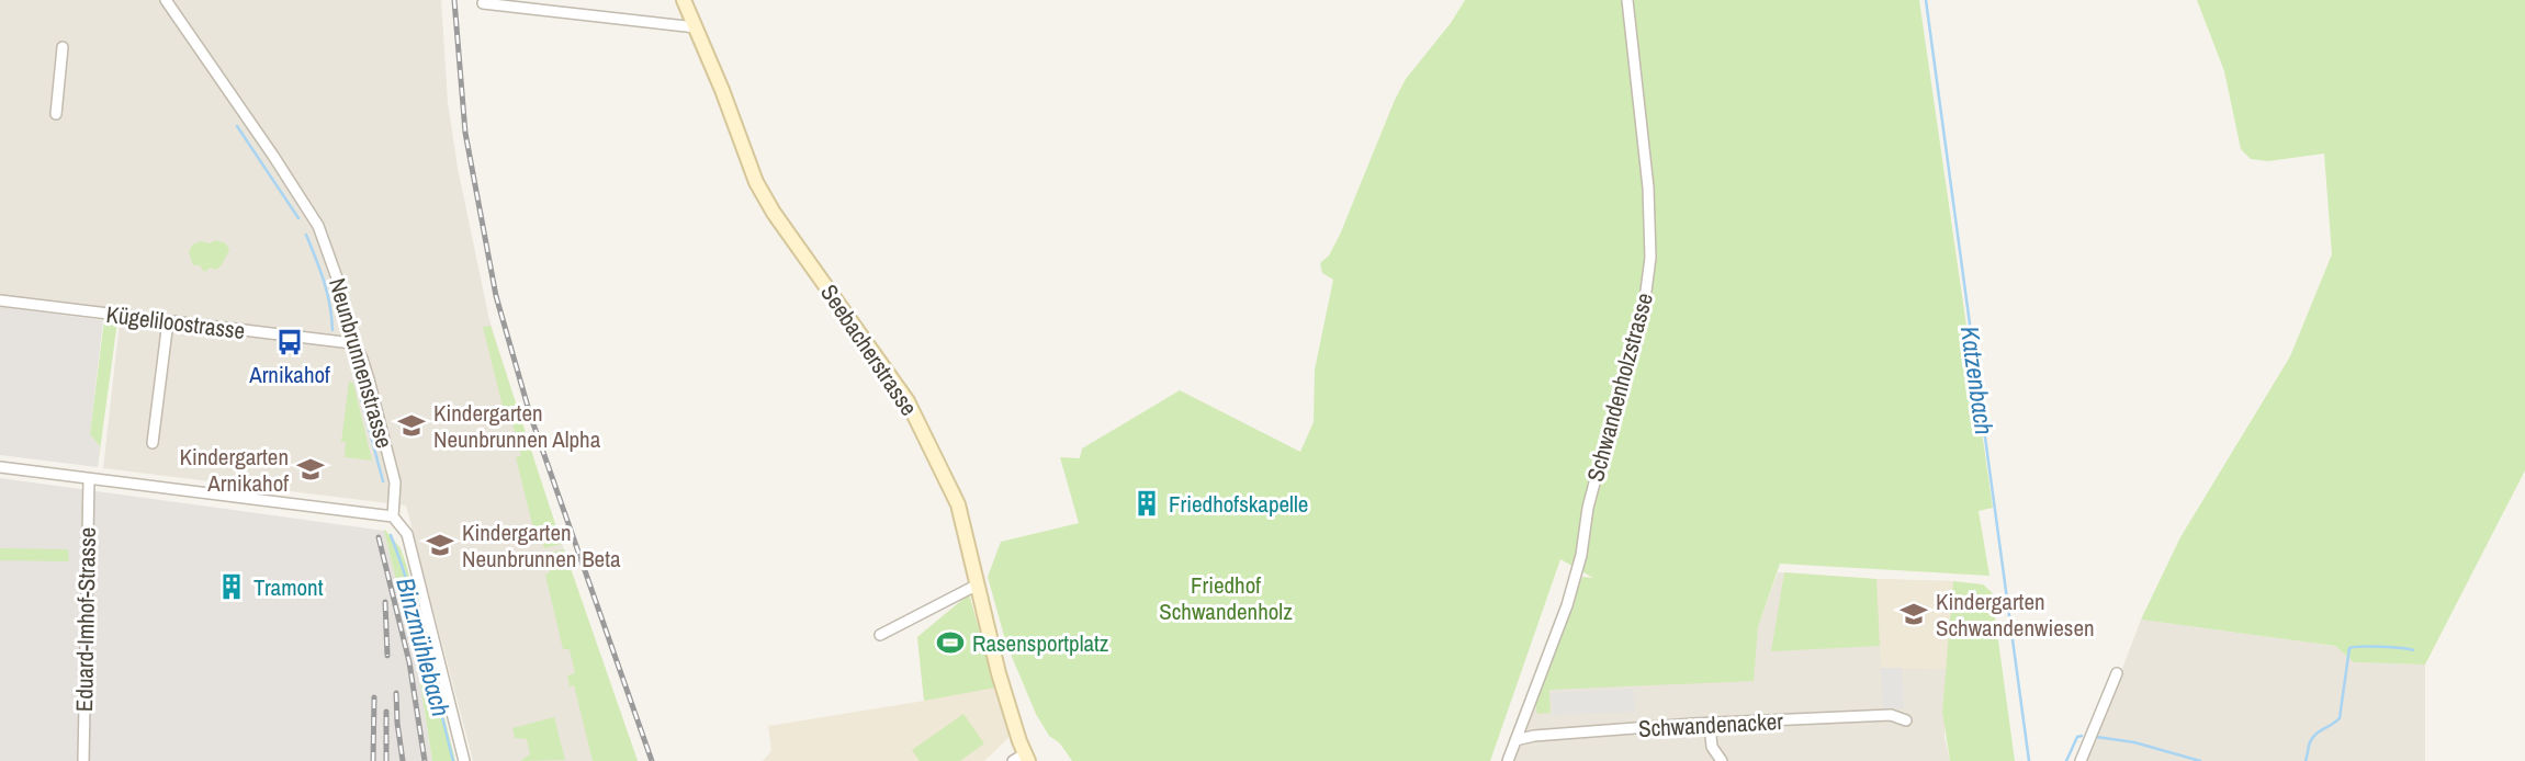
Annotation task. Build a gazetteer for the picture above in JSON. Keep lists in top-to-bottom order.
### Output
{
  "streets": {
    "street": [
      "Kügeliloostrasse",
      "Seebacherstrasse",
      "Neunbrunnenstrasse",
      "Schwandenholzstrasse",
      "Eduard-Imhof-Strasse",
      "Schwandenacker"
    ]
  },
  "crossings": [
    ["Kügeliloostrasse", "Neunbrunnenstrasse"],
    ["Schwandenholzstrasse", "Schwandenacker"]
  ],
  "water": ["Katzenbach", "Binzmühlebach"],
  "parks": ["Friedhof Schwandenholz"],
  "places": {
    "bus stop": ["Arnikahof"],
    "school or university": [
      "Kindergarten Neunbrunnen Alpha",
      "Kindergarten Arnikahof",
      "Kindergarten Neunbrunnen Beta",
      "Kindergarten Schwandenwiesen"
    ],
    "building": ["Friedhofskapelle", "Tramont"],
    "sports": ["Rasensportplatz"]
  }
}
